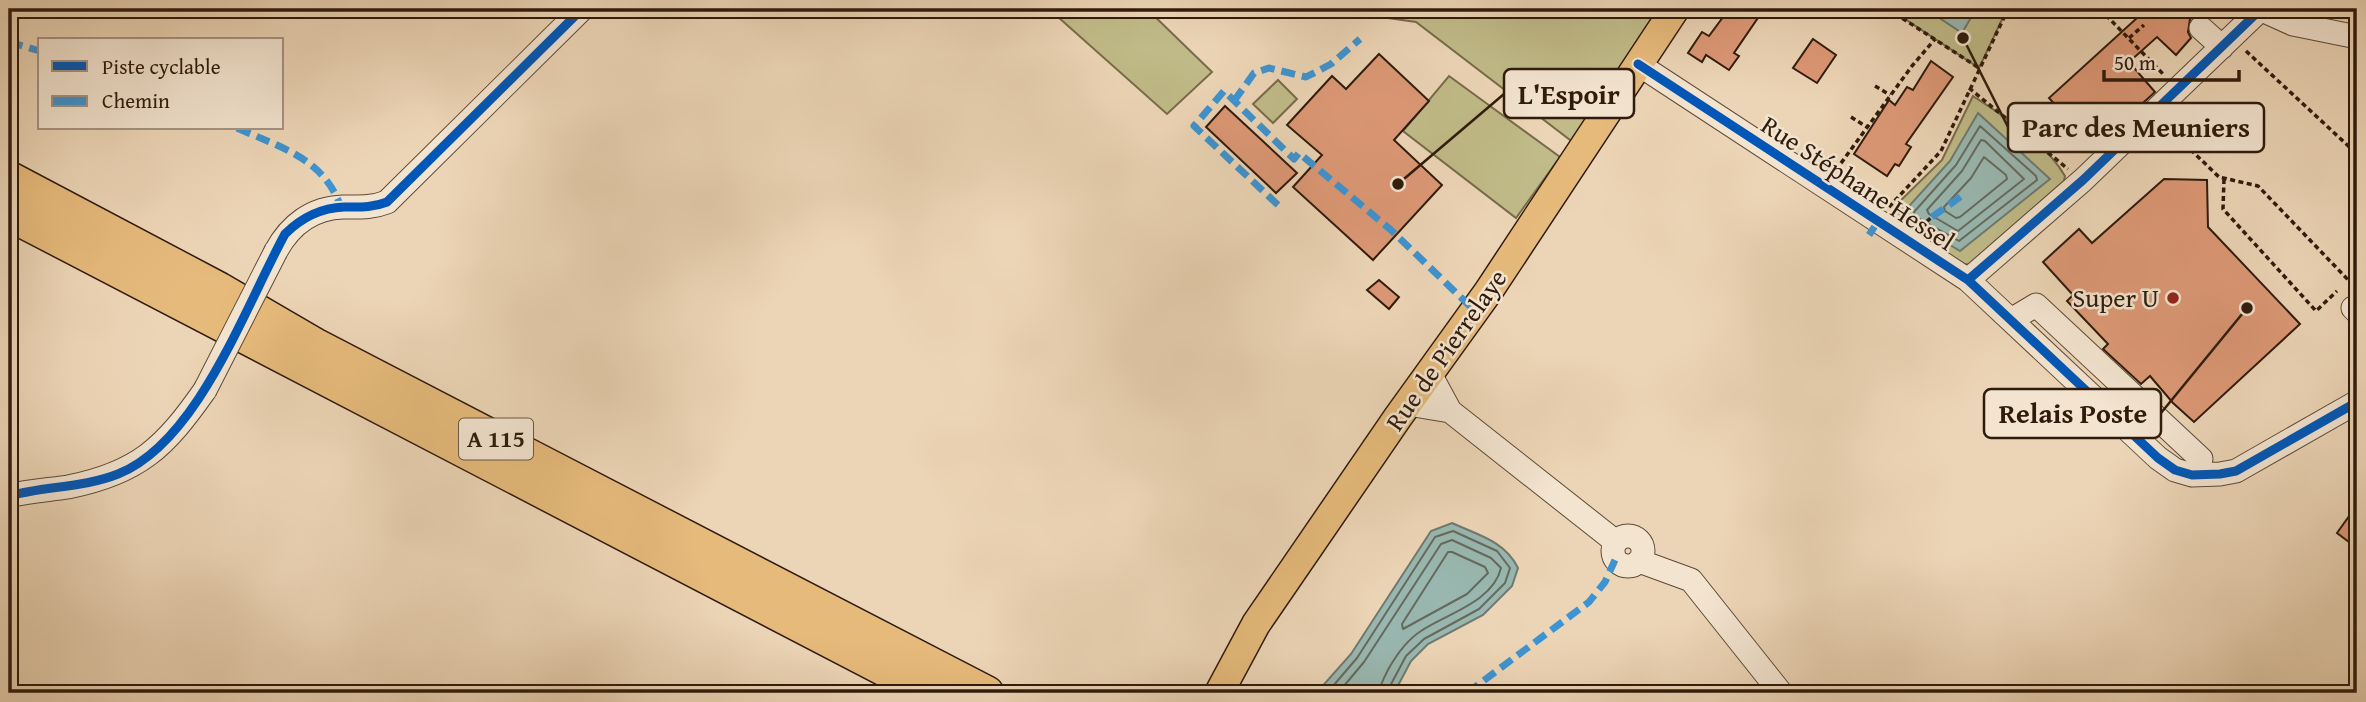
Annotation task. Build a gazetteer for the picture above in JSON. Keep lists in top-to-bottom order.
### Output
{
  "streets": {
    "highway": ["A 115"],
    "main road": ["Rue de Pierrelaye"],
    "street": ["Rue Stéphane Hessel"]
  },
  "crossings": [
    ["Rue Stéphane Hessel", "Rue de Pierrelaye"]
  ],
  "places": [
    "Parc des Meuniers",
    "L'Espoir",
    "Super U",
    "Relais Poste"
  ],
  "legend": ["Piste cyclable", "Chemin"],
  "scale_bar": "50 m"
}
